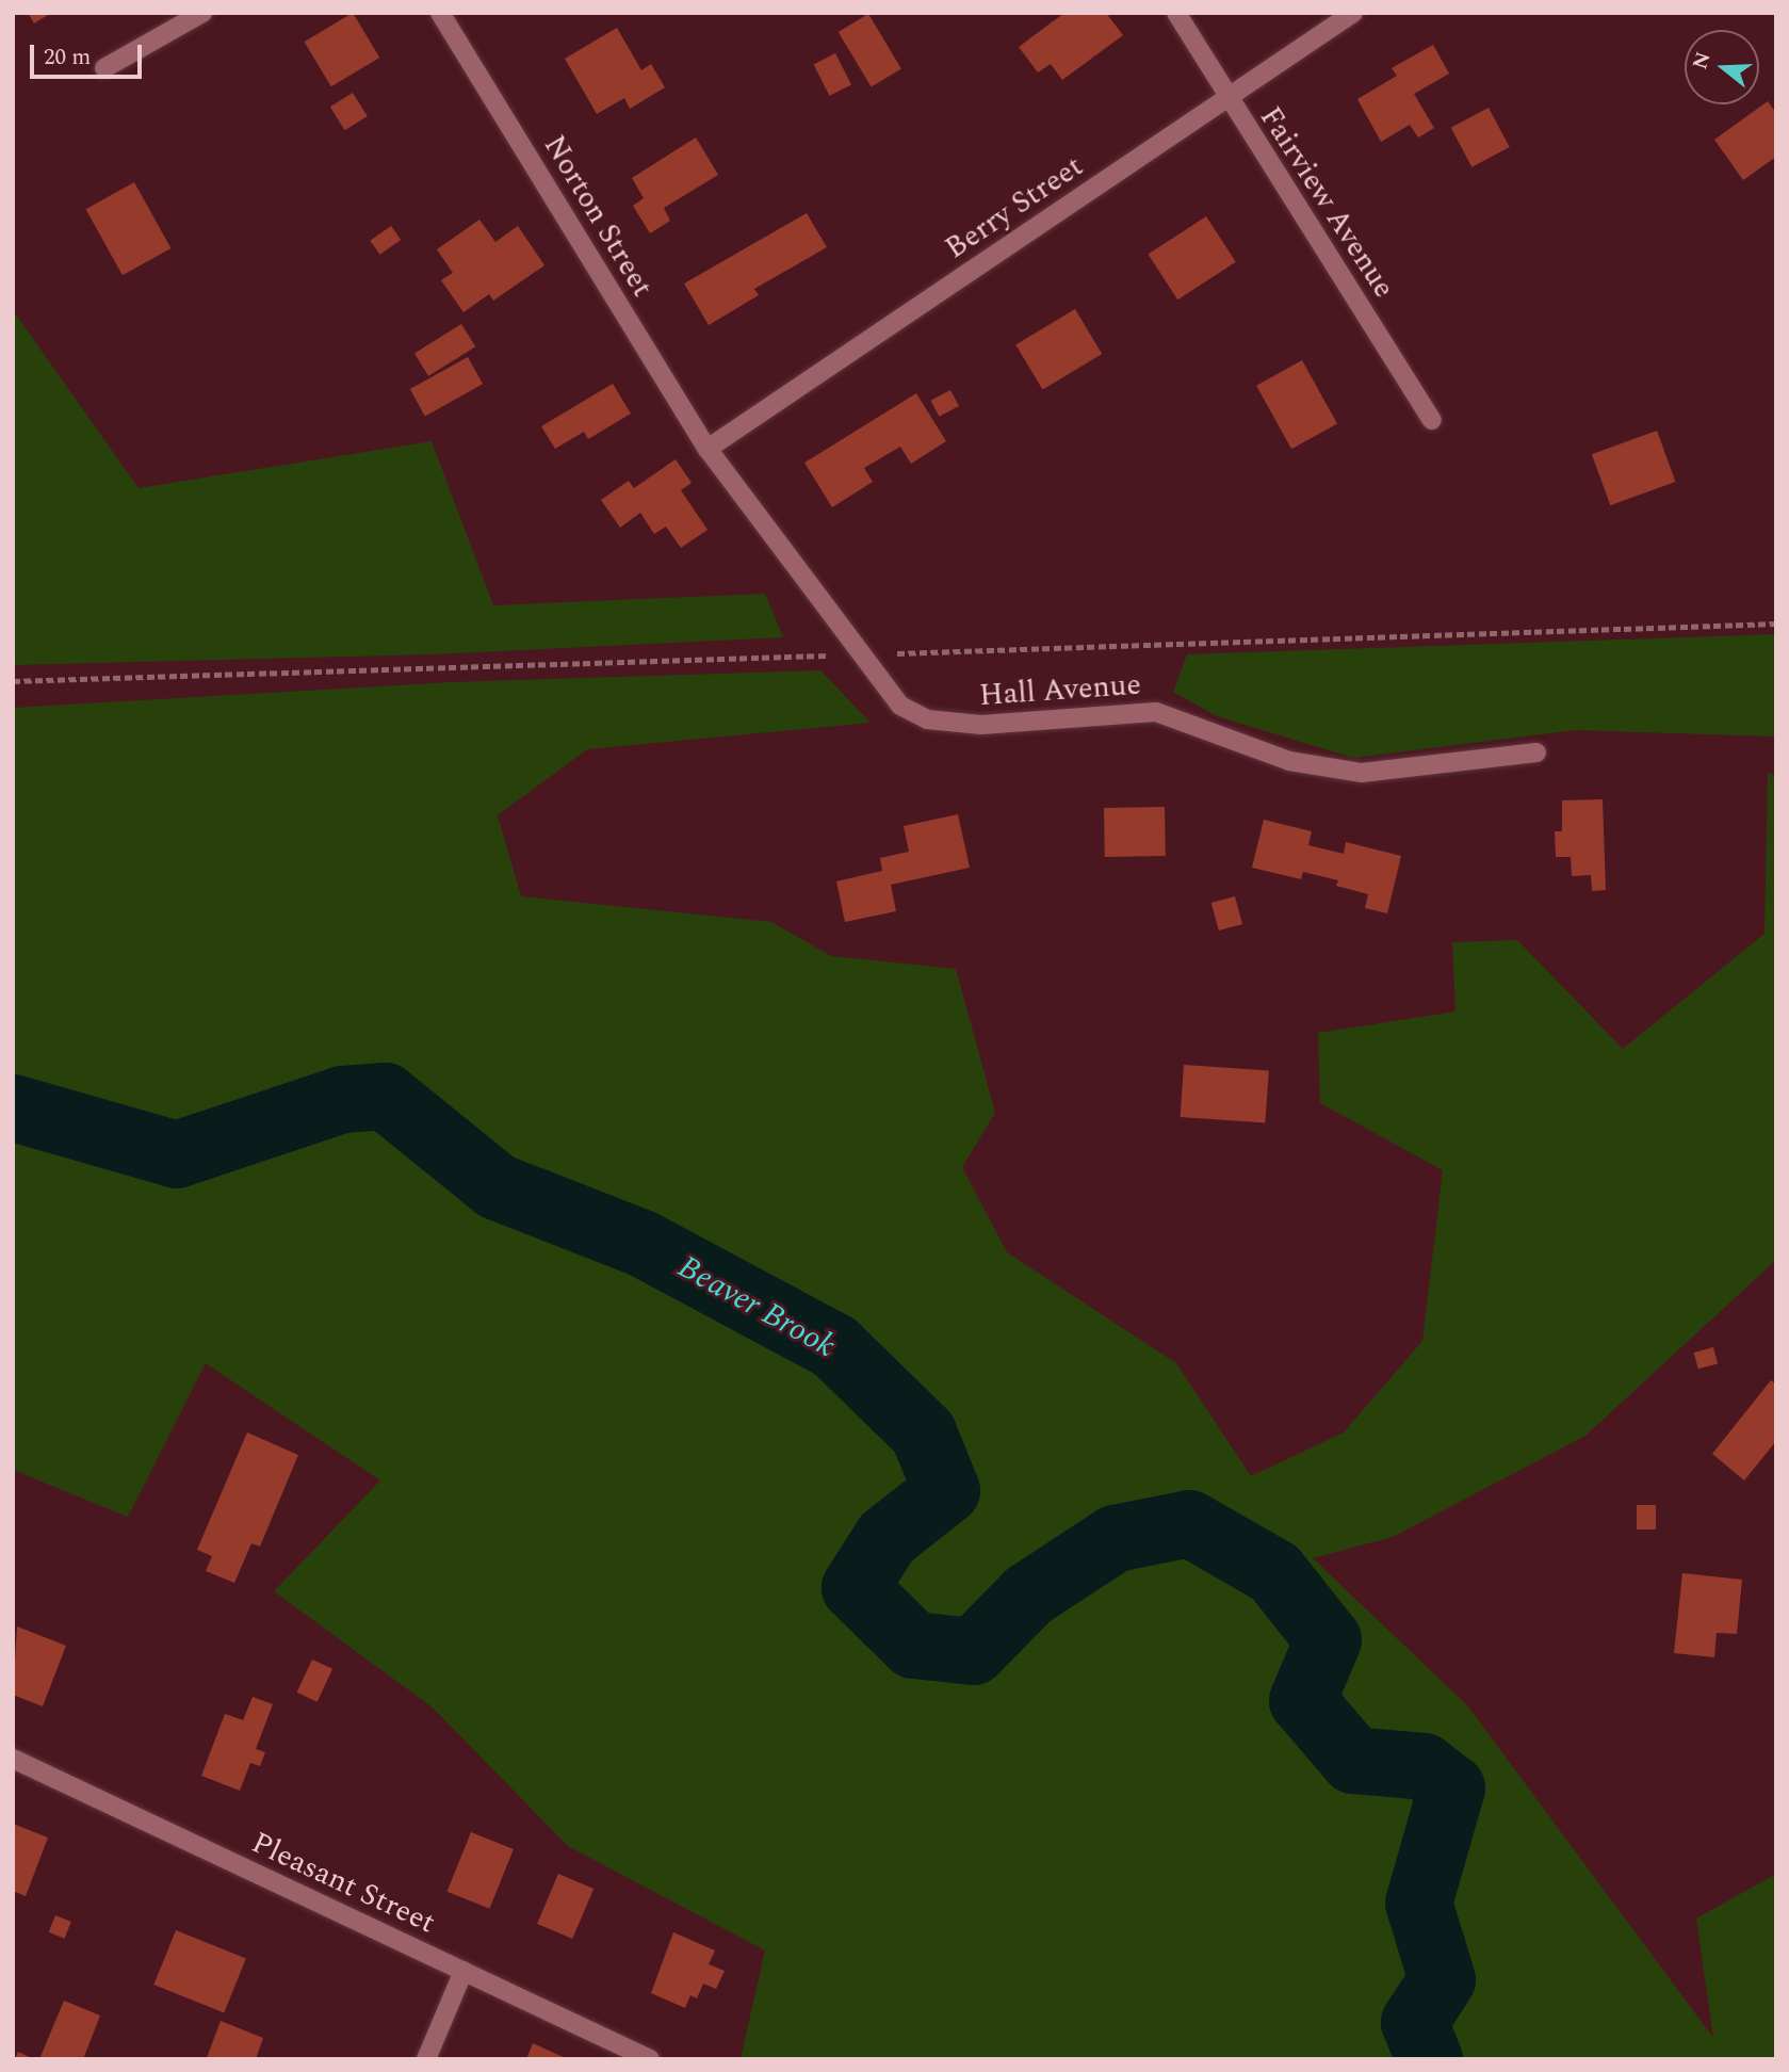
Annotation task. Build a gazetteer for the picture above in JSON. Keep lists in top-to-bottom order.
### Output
{
  "streets": {
    "street": [
      "Fairview Avenue",
      "Berry Street",
      "Norton Street",
      "Hall Avenue",
      "Pleasant Street"
    ]
  },
  "crossings": [
    ["Fairview Avenue", "Berry Street"],
    ["Berry Street", "Norton Street"],
    ["Berry Street", "Hall Avenue"],
    ["Norton Street", "Hall Avenue"]
  ],
  "water": ["Beaver Brook"],
  "scale_bar": "20 m",
  "north": "left"
}
